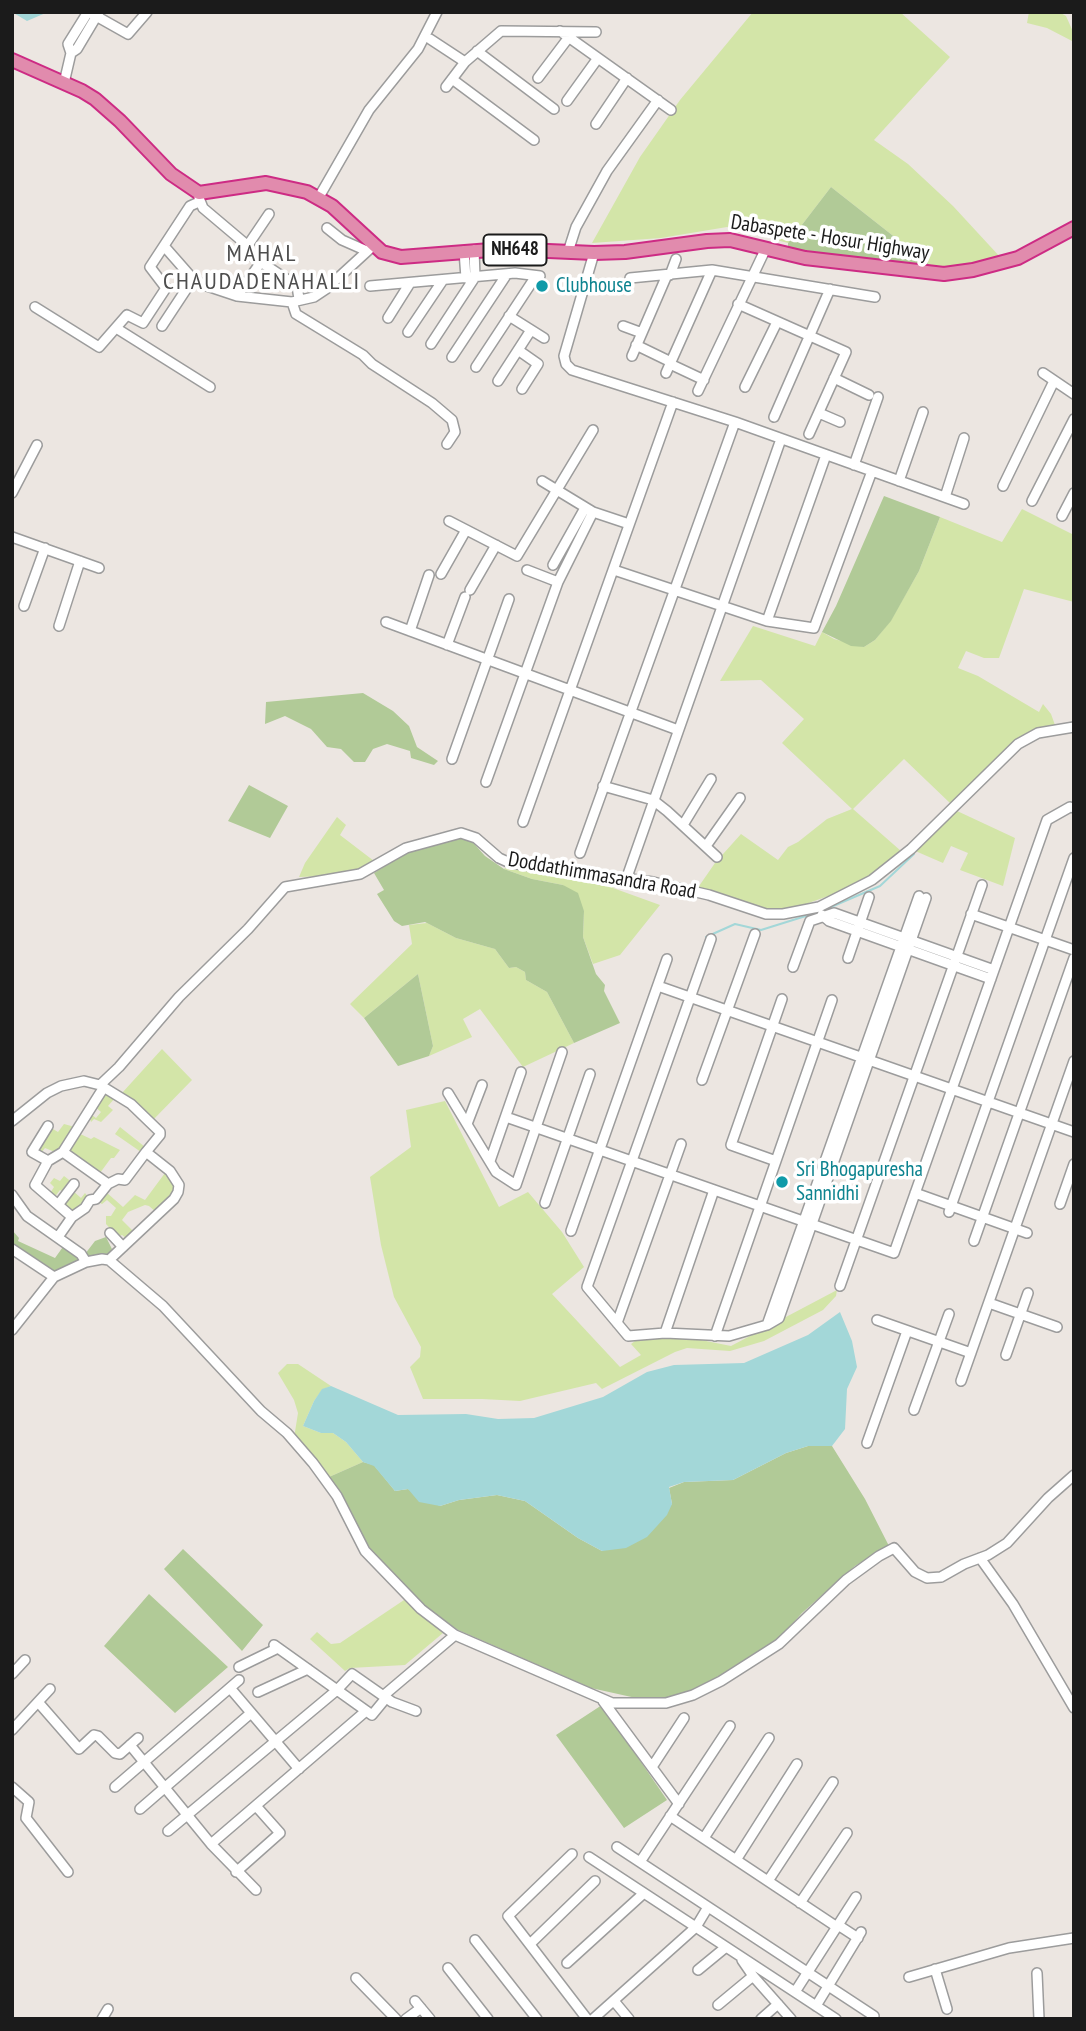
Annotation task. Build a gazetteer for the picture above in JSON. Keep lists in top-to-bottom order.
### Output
{
  "streets": {
    "highway": ["Dabaspete - Hosur Highway", "NH648"],
    "street": ["Doddathimmasandra Road"]
  },
  "districts": ["MAHAL CHAUDADENAHALLI"],
  "places": ["Clubhouse", "Sri Bhogapuresha Sannidhi"]
}
